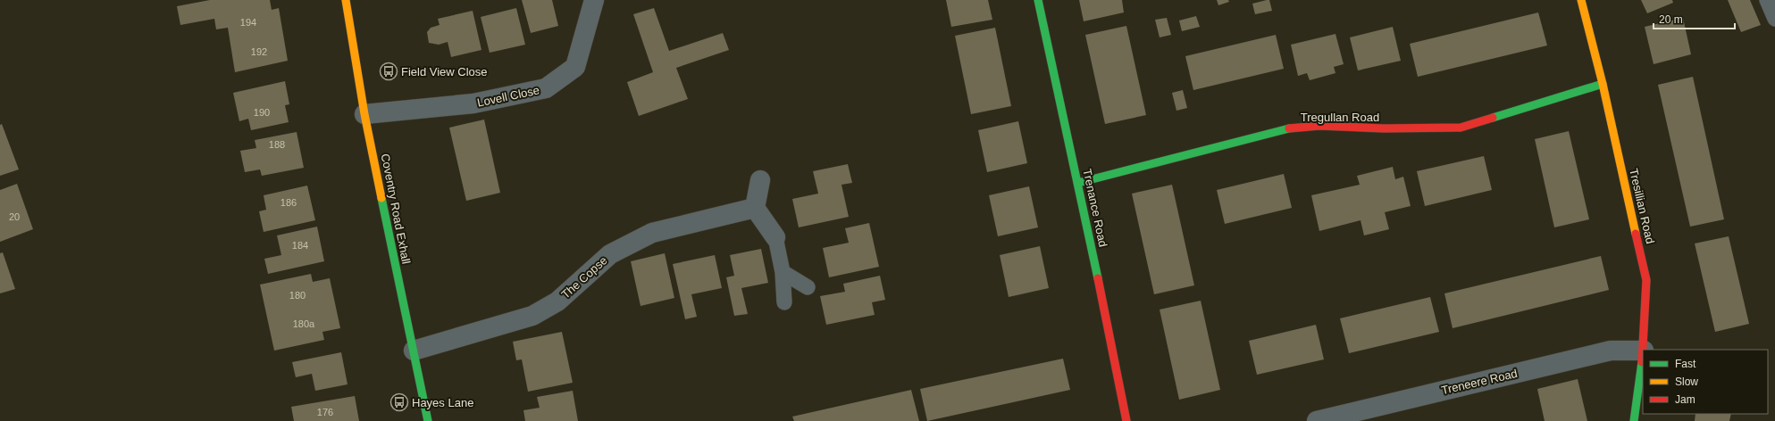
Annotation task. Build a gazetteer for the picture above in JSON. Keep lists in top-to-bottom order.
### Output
{
  "streets": {
    "street": [
      "Lovell Close",
      "Tregullan Road",
      "Tresillian Road",
      "Trenance Road",
      "Coventry Road Exhall",
      "The Copse",
      "Treneere Road"
    ]
  },
  "crossings": [
    ["Lovell Close", "Coventry Road Exhall"],
    ["Tregullan Road", "Tresillian Road"],
    ["Tregullan Road", "Trenance Road"],
    ["Coventry Road Exhall", "The Copse"]
  ],
  "places": {
    "bus stop": ["Field View Close", "Hayes Lane"]
  },
  "house_numbers": [
    "194",
    "192",
    "190",
    "188",
    "186",
    "20",
    "184",
    "180",
    "180a",
    "176"
  ],
  "legend": ["Fast", "Slow", "Jam"],
  "scale_bar": "20 m"
}
